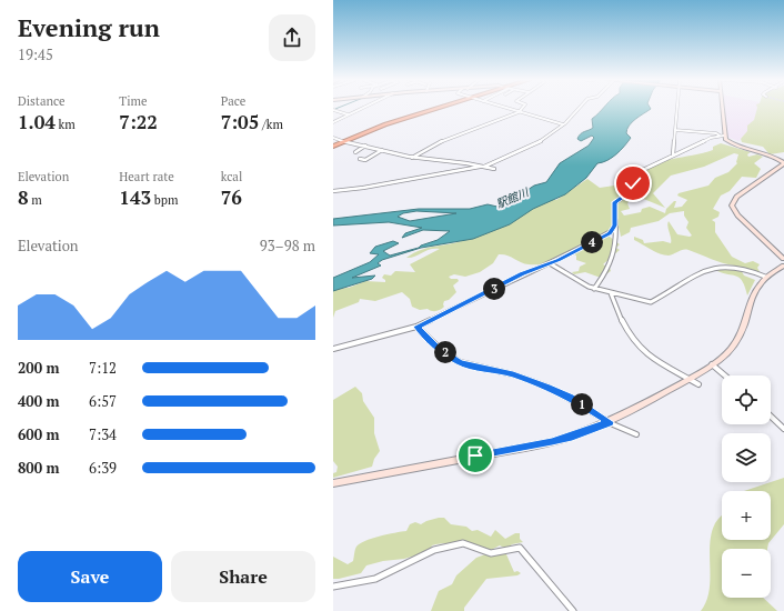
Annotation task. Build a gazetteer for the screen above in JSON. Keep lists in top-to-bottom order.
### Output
{
  "water": ["駅館川"],
  "page": {
    "heading": ["Evening run", "19:45"],
    "stats": [
      ["Distance", "1.04 km"],
      ["Time", "7:22"],
      ["Pace", "7:05 /km"],
      ["Elevation", "8 m"],
      ["Heart rate", "143 bpm"],
      ["kcal", "76"]
    ],
    "chart": ["Elevation", "93–98 m"],
    "pins": [
      "4",
      "3",
      "2",
      "1"
    ],
    "list": [
      {
        "name": "200 m",
        "note": "7:12"
      },
      {
        "name": "400 m",
        "note": "6:57"
      },
      {
        "name": "600 m",
        "note": "7:34"
      },
      {
        "name": "800 m",
        "note": "6:39"
      }
    ],
    "map_buttons": ["+", "−"],
    "buttons": ["Save", "Share"]
  }
}
